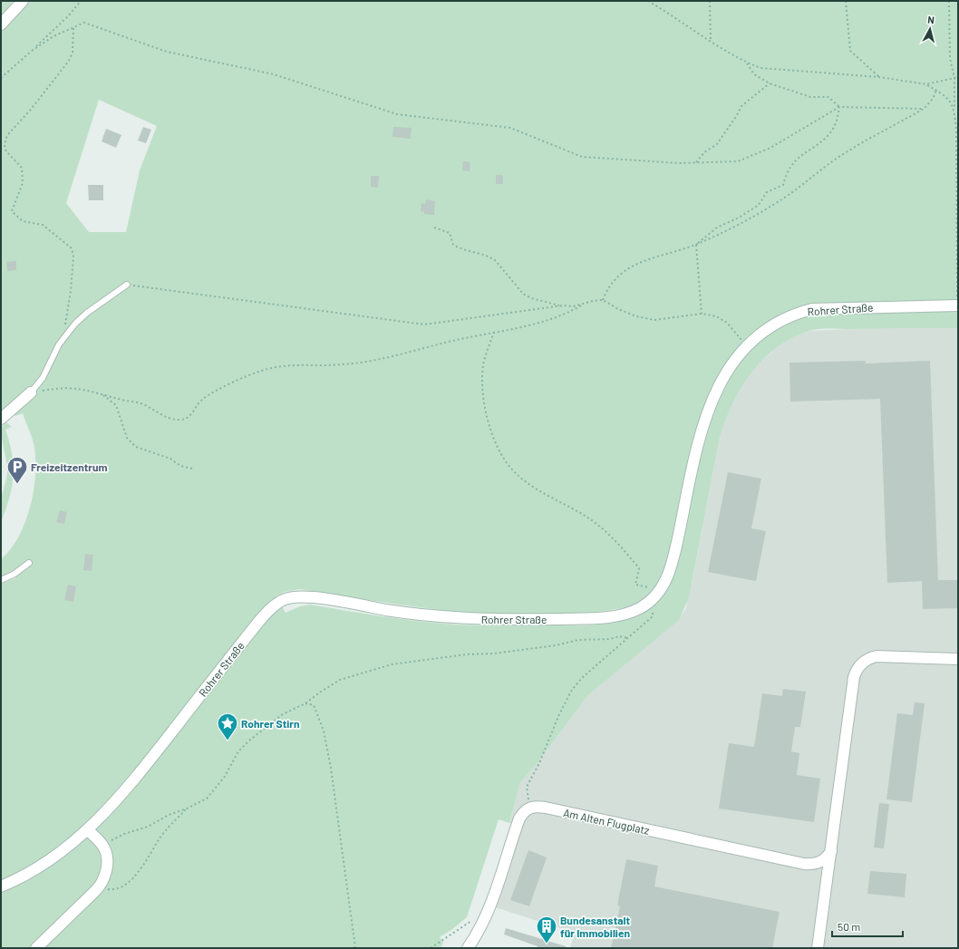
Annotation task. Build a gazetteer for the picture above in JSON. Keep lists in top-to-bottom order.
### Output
{
  "streets": {
    "main road": ["Rohrer Straße", "Am Alten Flugplatz"]
  },
  "places": {
    "parking": ["Freizeitzentrum"],
    "place": ["Rohrer Stirn"],
    "building": ["Bundesanstalt für Immobilien"]
  },
  "scale_bar": "50 m",
  "north": "top"
}
